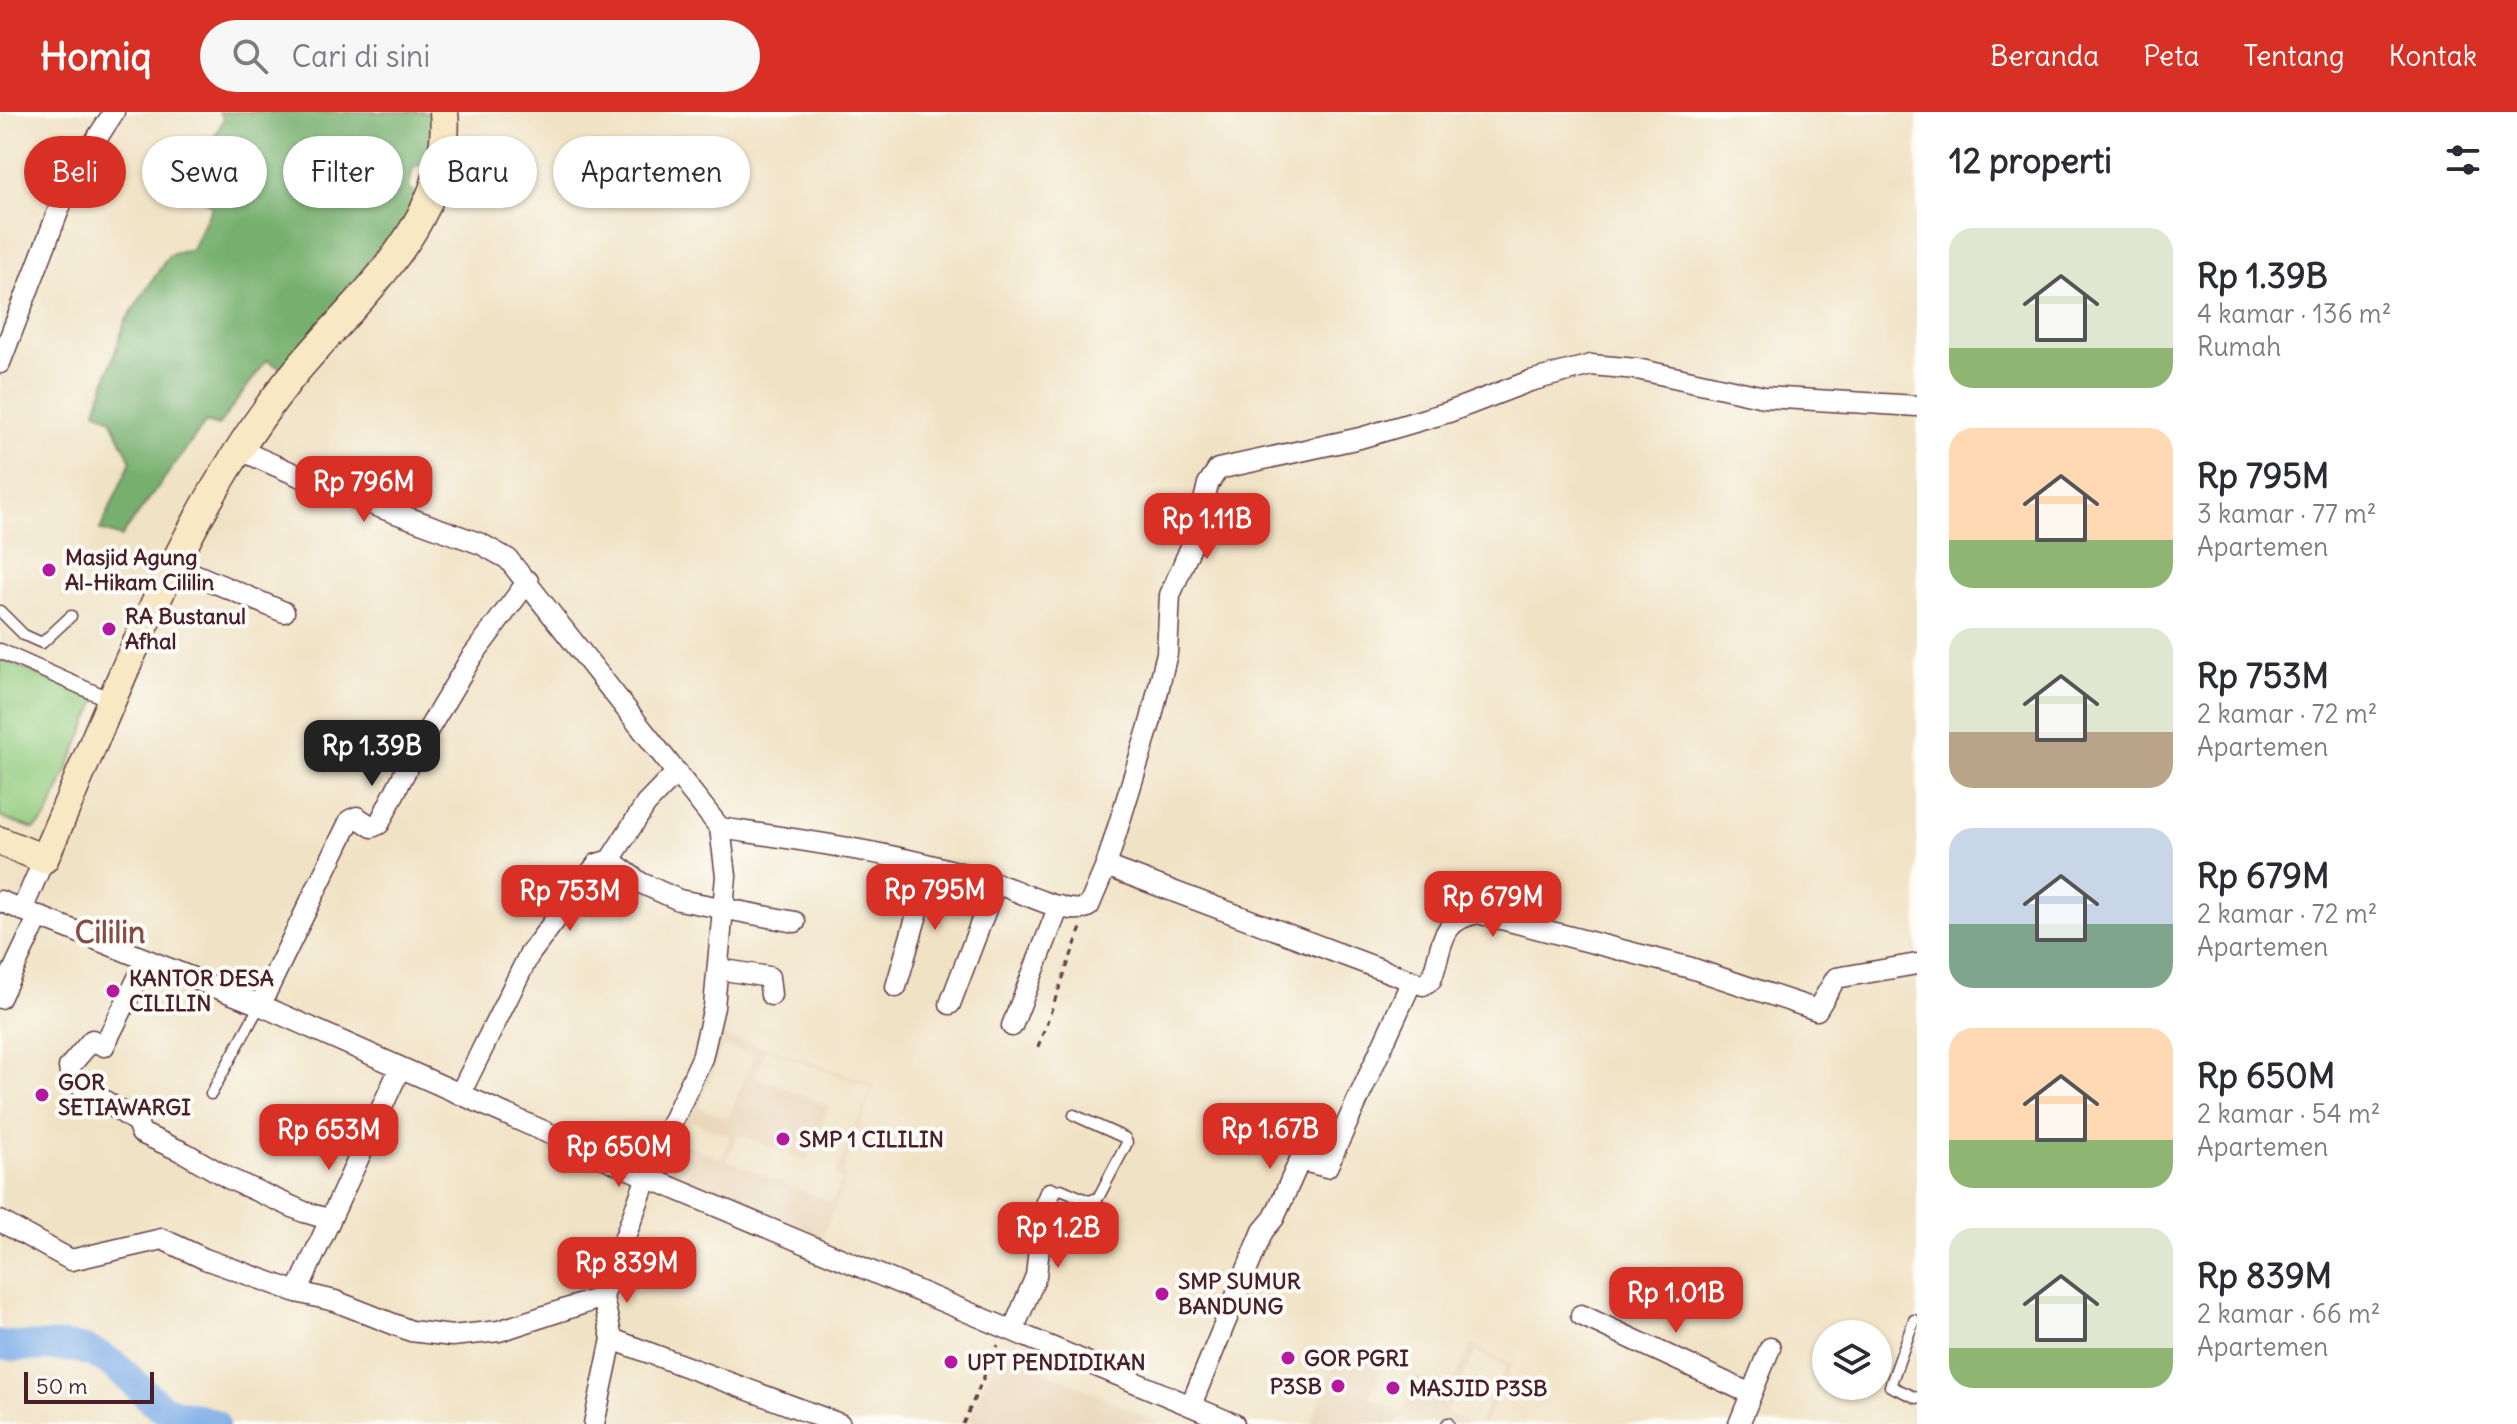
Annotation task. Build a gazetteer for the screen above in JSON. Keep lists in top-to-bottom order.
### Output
{
  "districts": ["Cililin"],
  "places": [
    "Masjid Agung Al-Hikam Cililin",
    "RA Bustanul Afhal",
    "KANTOR DESA CILILIN",
    "GOR SETIAWARGI",
    "SMP 1 CILILIN",
    "SMP SUMUR BANDUNG",
    "GOR PGRI",
    "UPT PENDIDIKAN",
    "P3SB",
    "MASJID P3SB"
  ],
  "scale_bar": "50 m",
  "page": {
    "header": "Homiq",
    "search": "Cari di sini",
    "nav": [
      "Beranda",
      "Peta",
      "Tentang",
      "Kontak"
    ],
    "heading": "12 properti",
    "chip": [
      "Beli",
      "Sewa",
      "Filter",
      "Baru",
      "Apartemen"
    ],
    "list": [
      {
        "name": "Rp 1.39B",
        "note": "4 kamar · 136 m² · Rumah"
      },
      {
        "name": "Rp 795M",
        "note": "3 kamar · 77 m² · Apartemen"
      },
      {
        "name": "Rp 753M",
        "note": "2 kamar · 72 m² · Apartemen"
      },
      {
        "name": "Rp 679M",
        "note": "2 kamar · 72 m² · Apartemen"
      },
      {
        "name": "Rp 650M",
        "note": "2 kamar · 54 m² · Apartemen"
      },
      {
        "name": "Rp 839M",
        "note": "2 kamar · 66 m² · Apartemen"
      }
    ],
    "price": [
      "Rp 796M",
      "Rp 1.11B",
      "Rp 1.39B",
      "Rp 795M",
      "Rp 753M",
      "Rp 679M",
      "Rp 1.67B",
      "Rp 653M",
      "Rp 650M",
      "Rp 1.2B",
      "Rp 839M",
      "Rp 1.01B"
    ],
    "scale": "50 m"
  }
}
